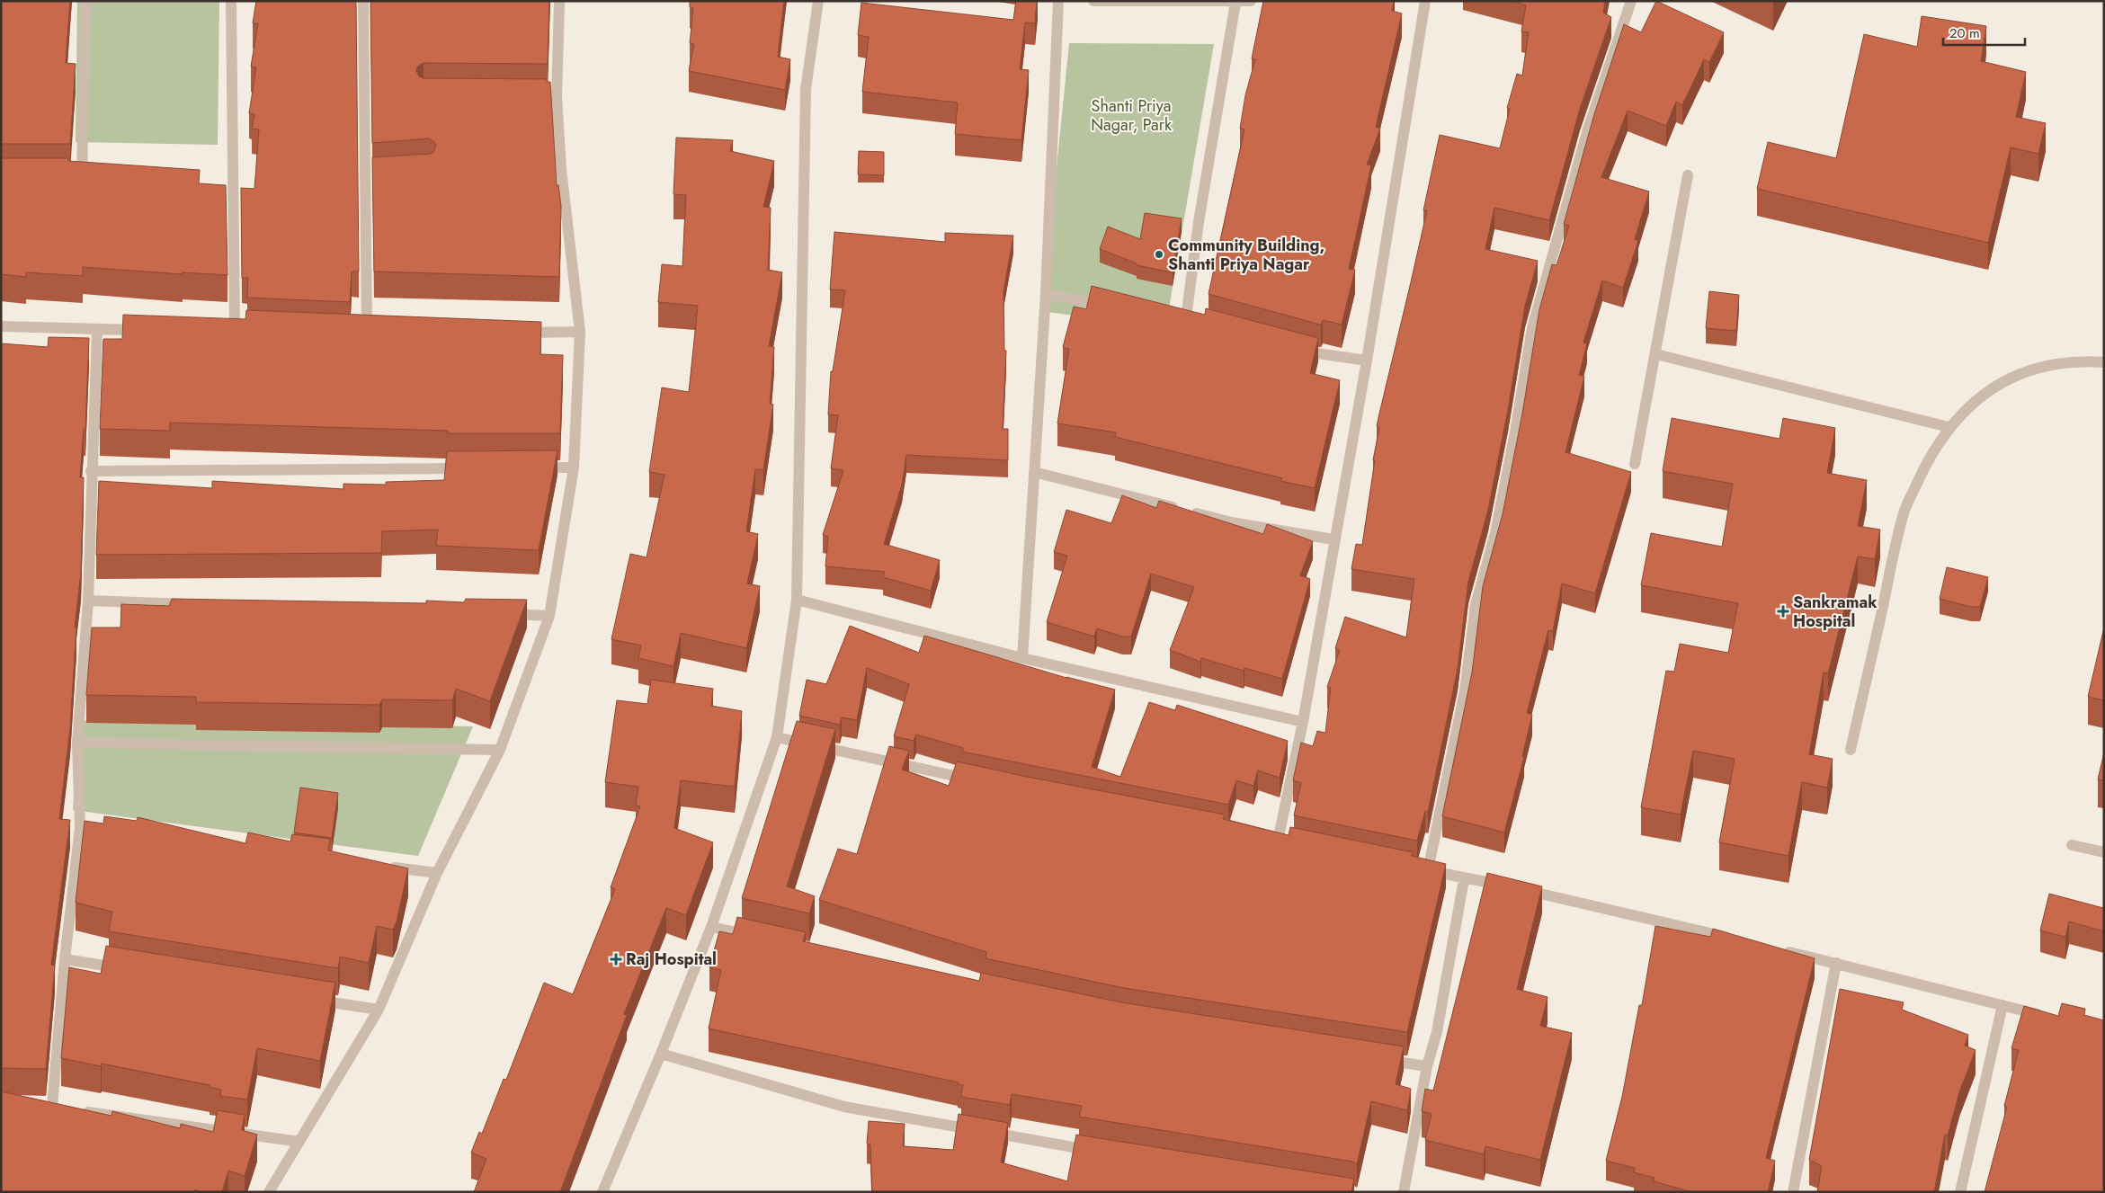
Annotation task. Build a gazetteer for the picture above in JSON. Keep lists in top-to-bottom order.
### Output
{
  "parks": ["Shanti Priya Nagar, Park"],
  "places": {
    "other": ["Community Building, Shanti Priya Nagar"],
    "health": ["Sankramak Hospital", "Raj Hospital"]
  },
  "scale_bar": "20 m"
}
